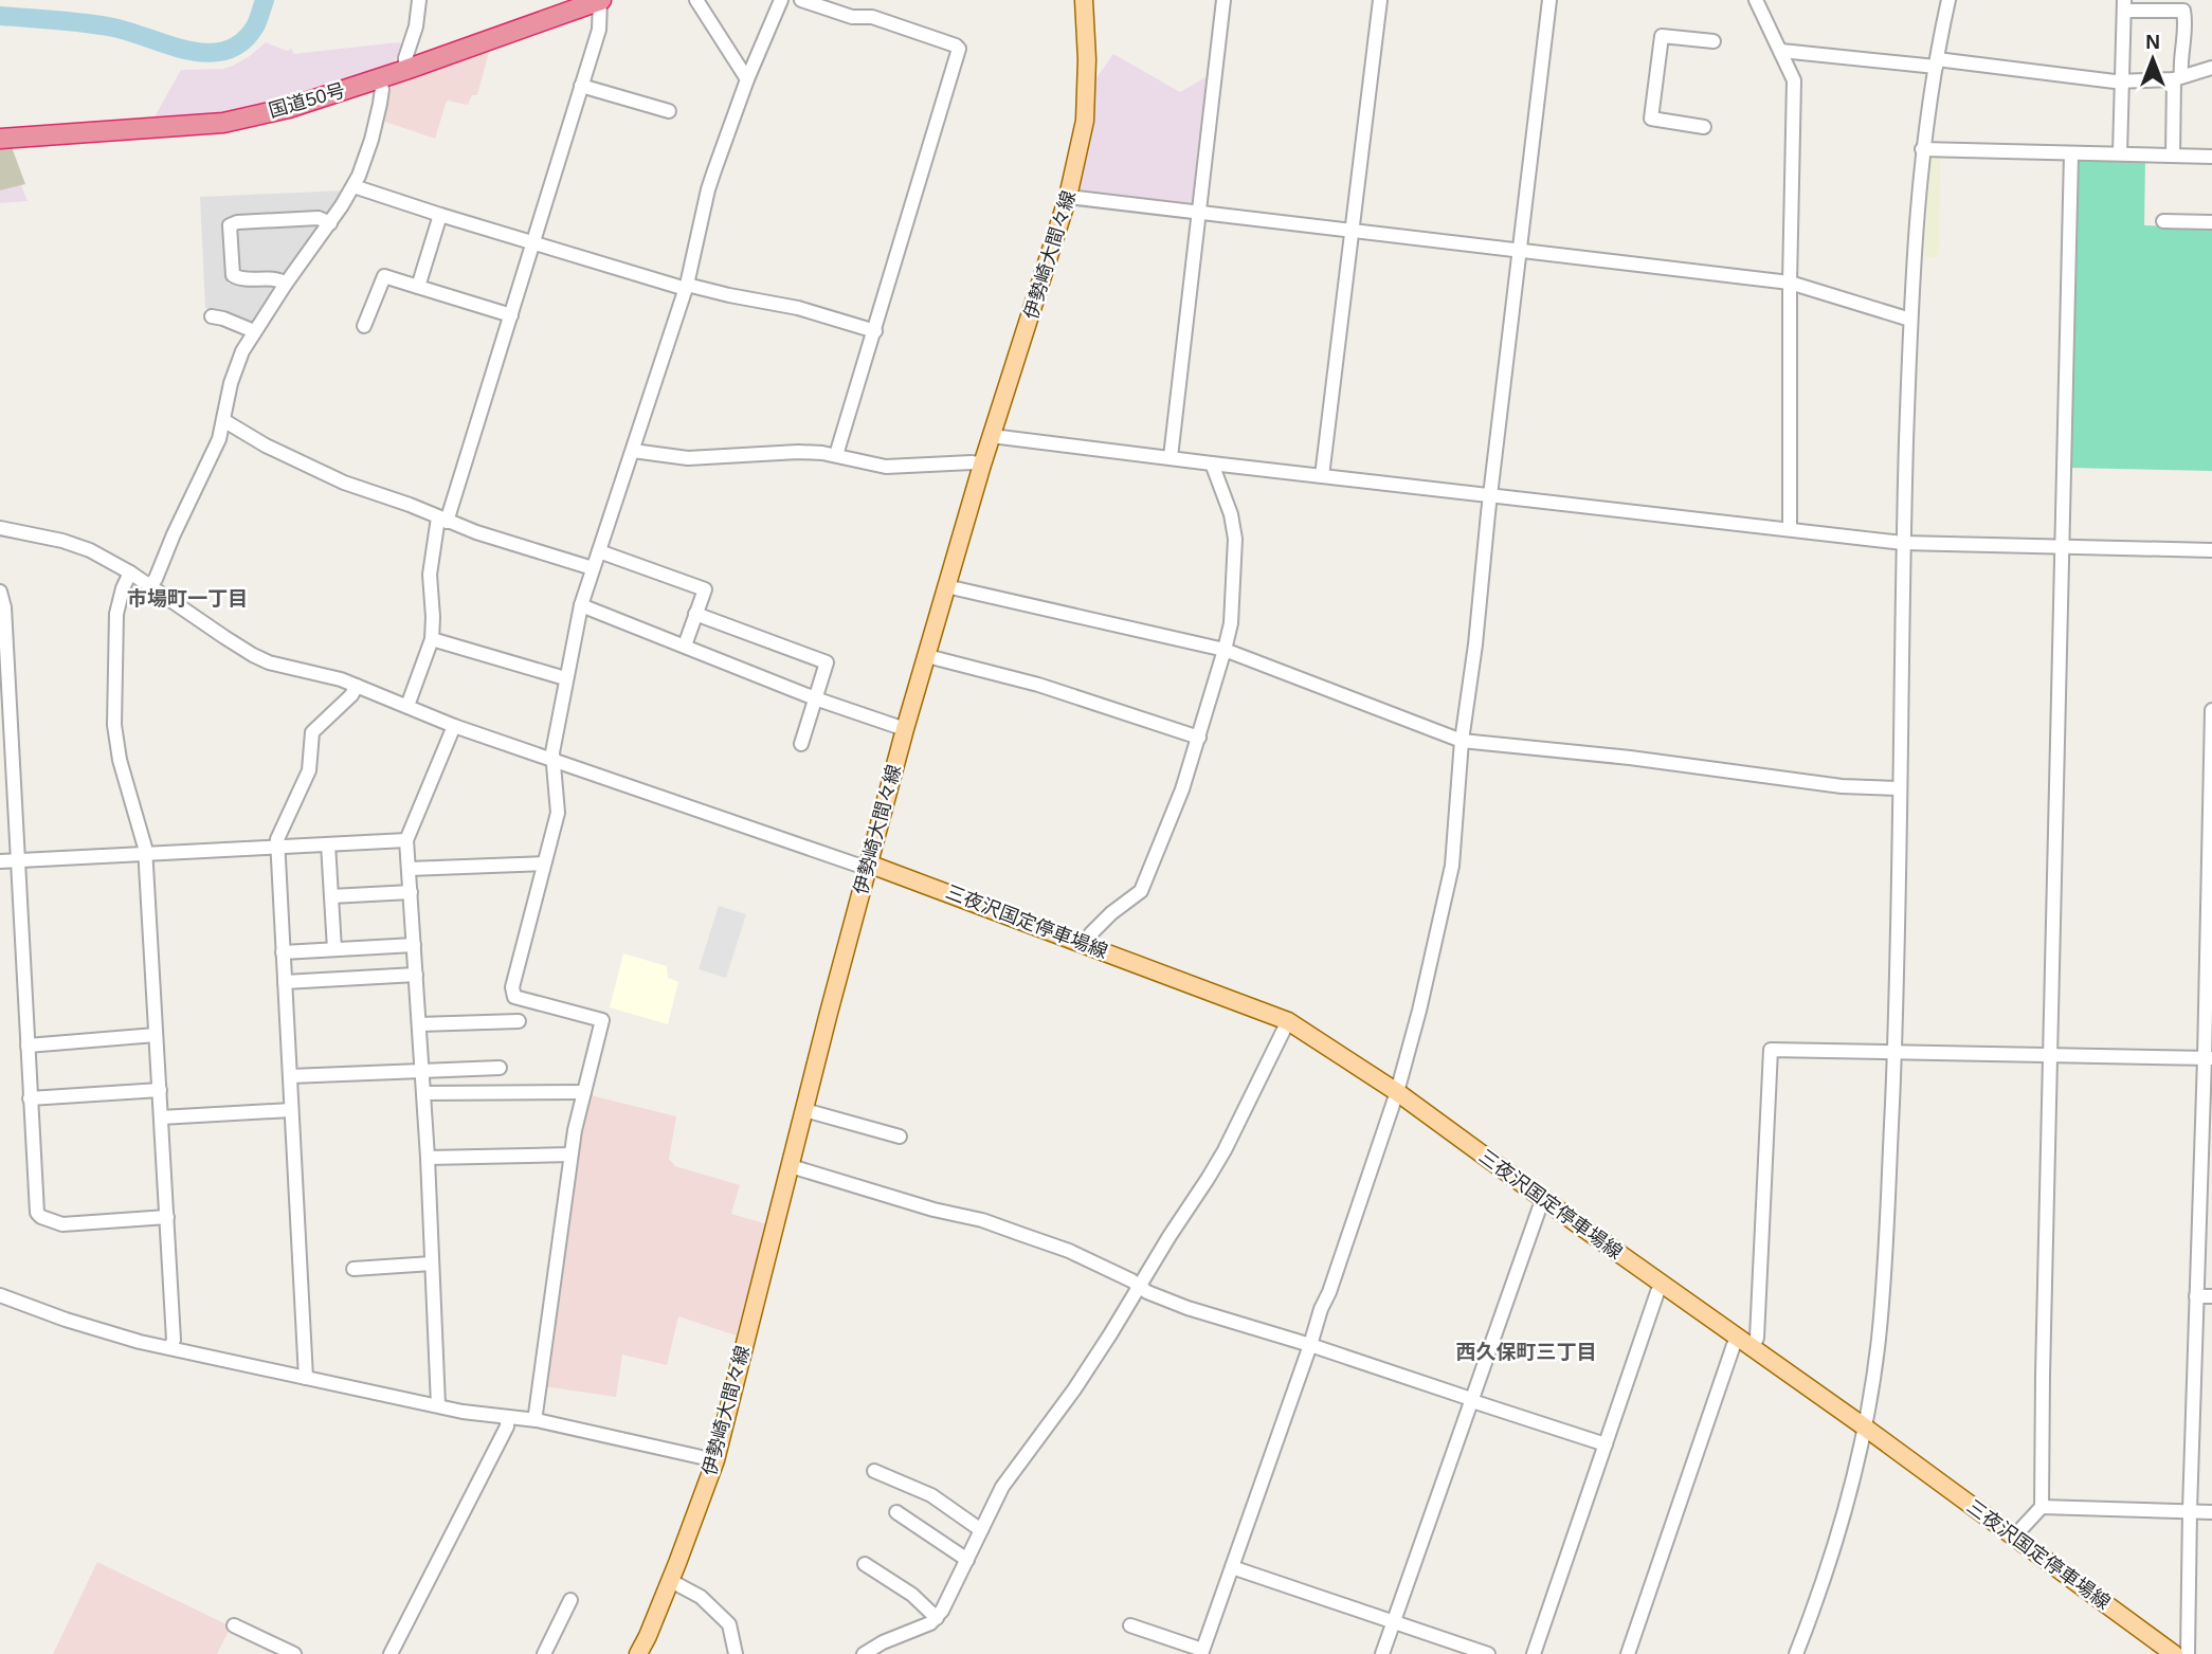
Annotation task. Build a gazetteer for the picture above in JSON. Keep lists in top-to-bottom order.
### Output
{
  "streets": {
    "highway": ["国道50号"],
    "main road": ["伊勢崎大間々線", "三夜沢国定停車場線"]
  },
  "crossings": [
    ["伊勢崎大間々線", "三夜沢国定停車場線"]
  ],
  "districts": ["市場町一丁目", "西久保町三丁目"],
  "north": "top"
}
